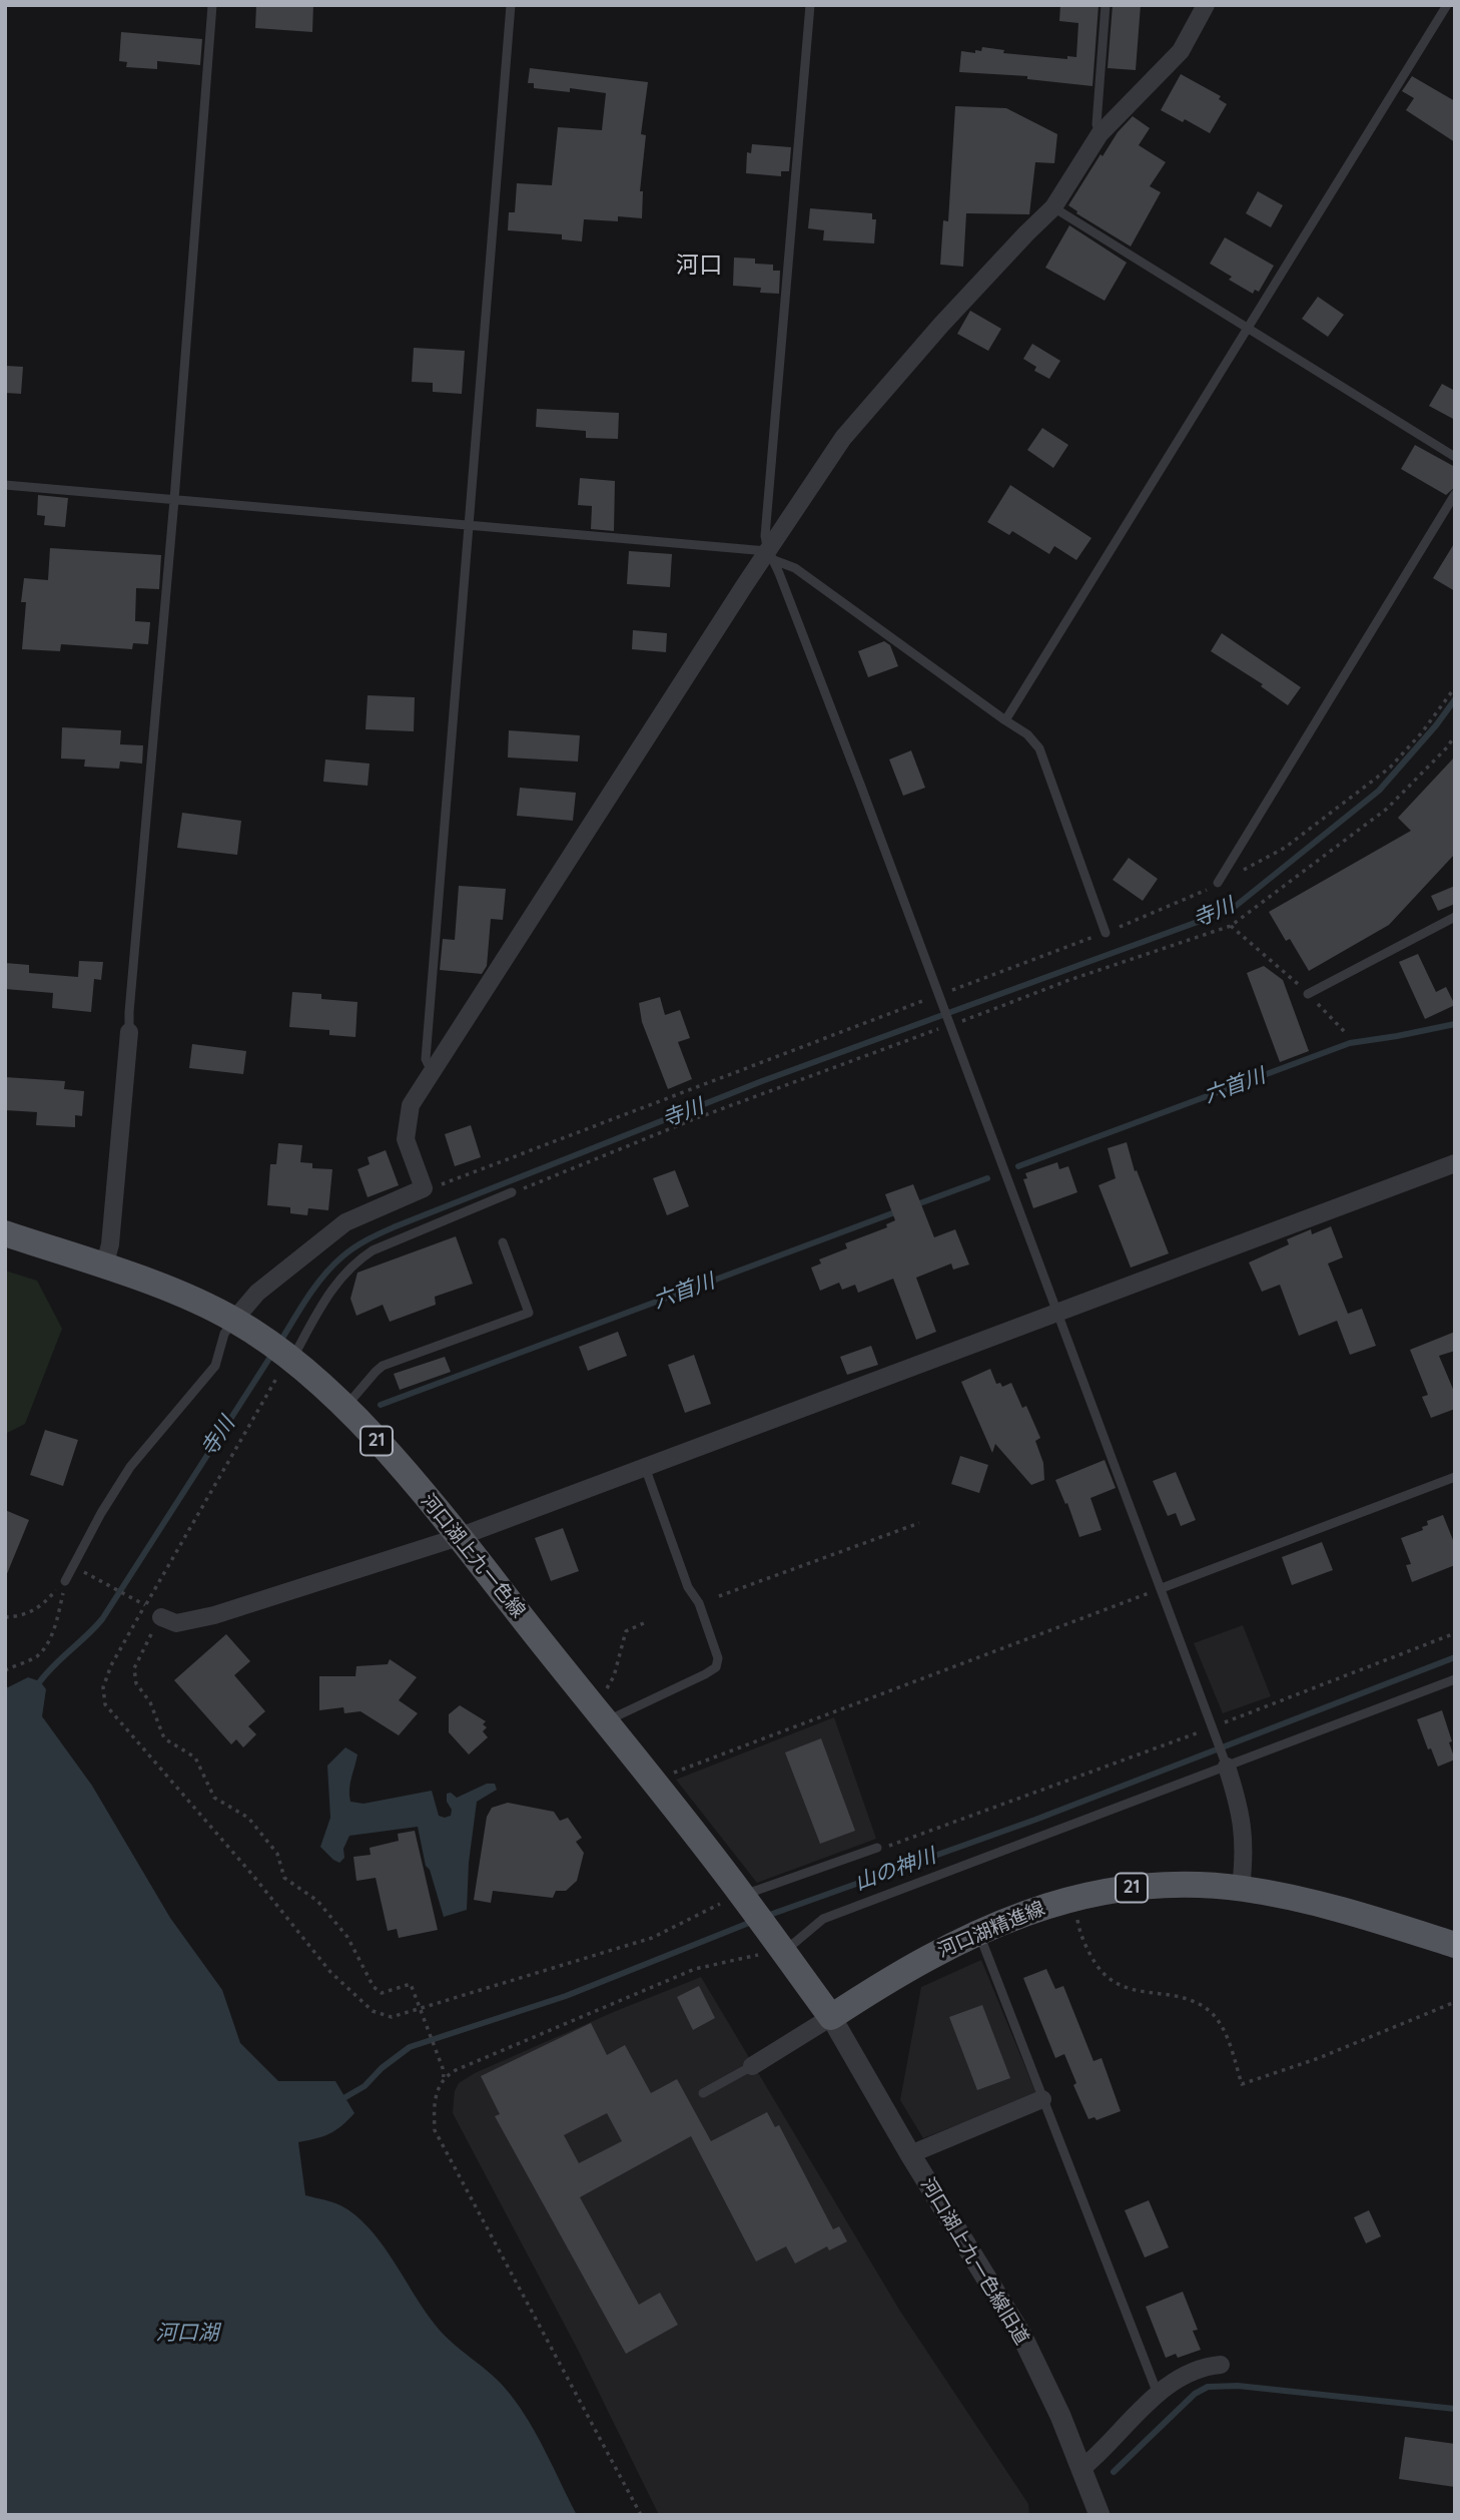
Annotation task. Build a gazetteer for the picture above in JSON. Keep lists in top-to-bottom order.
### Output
{
  "streets": {
    "main road": ["21", "河口湖上九一色線", "河口湖精進線"],
    "street": ["河口湖上九一色線旧道"]
  },
  "crossings": [
    ["河口湖上九一色線", "河口湖精進線"],
    ["河口湖上九一色線", "河口湖上九一色線旧道"],
    ["河口湖精進線", "河口湖上九一色線旧道"]
  ],
  "districts": ["河口"],
  "water": [
    "寺川",
    "六首川",
    "山の神川",
    "河口湖"
  ]
}
